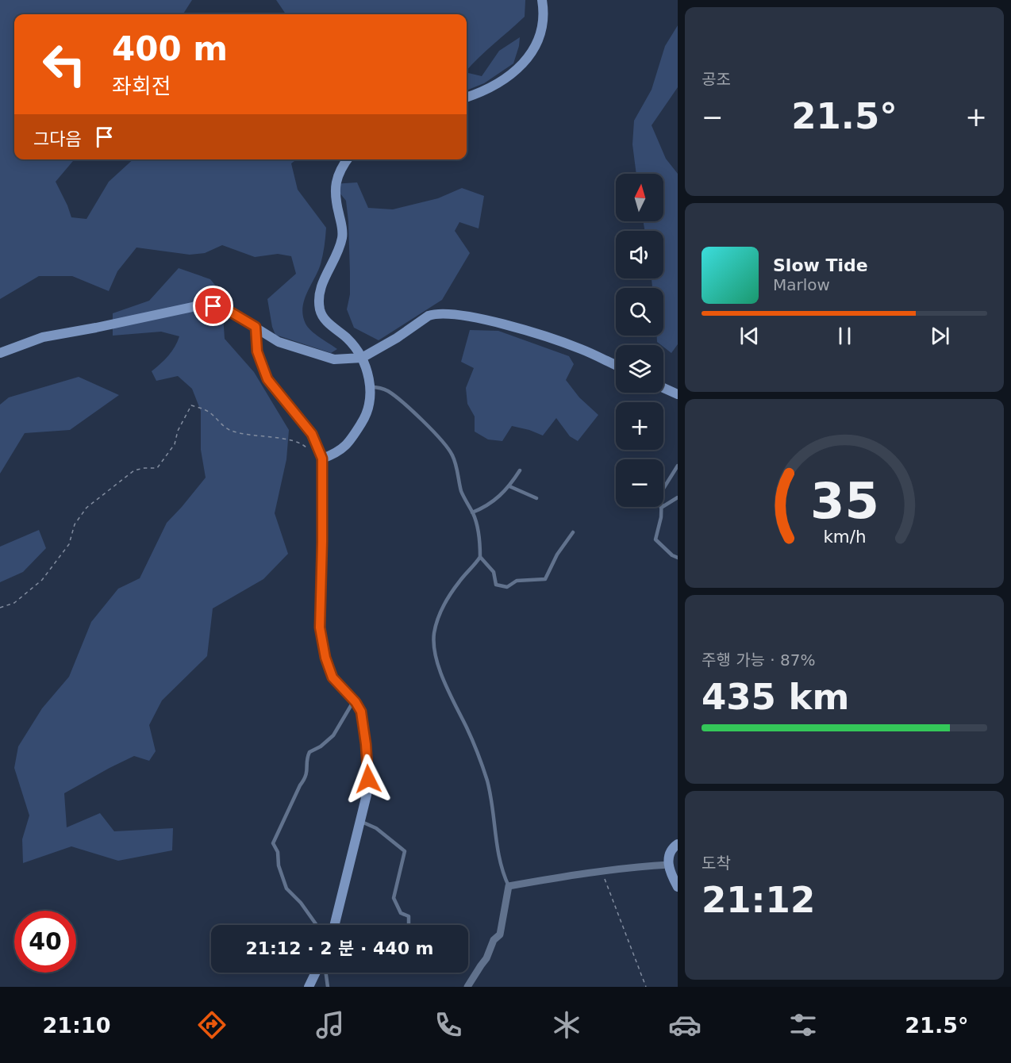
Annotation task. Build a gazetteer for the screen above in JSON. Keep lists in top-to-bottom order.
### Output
{
  "north": "top",
  "page": {
    "tile": [
      "공조",
      ["주행 가능 · 87%", "435 km"],
      ["도착", "21:12"]
    ],
    "turn": ["400 m", "좌회전"],
    "heat": ["−", "21.5°", "+"],
    "then": "그다음",
    "map_buttons": ["+", "−"],
    "song": ["Slow Tide", "Marlow"],
    "limit": "40",
    "trip": "21:12 · 2 분 · 440 m",
    "tabs": ["21:10", "21.5°"],
    "gauge": ["35", "km/h"]
  }
}
